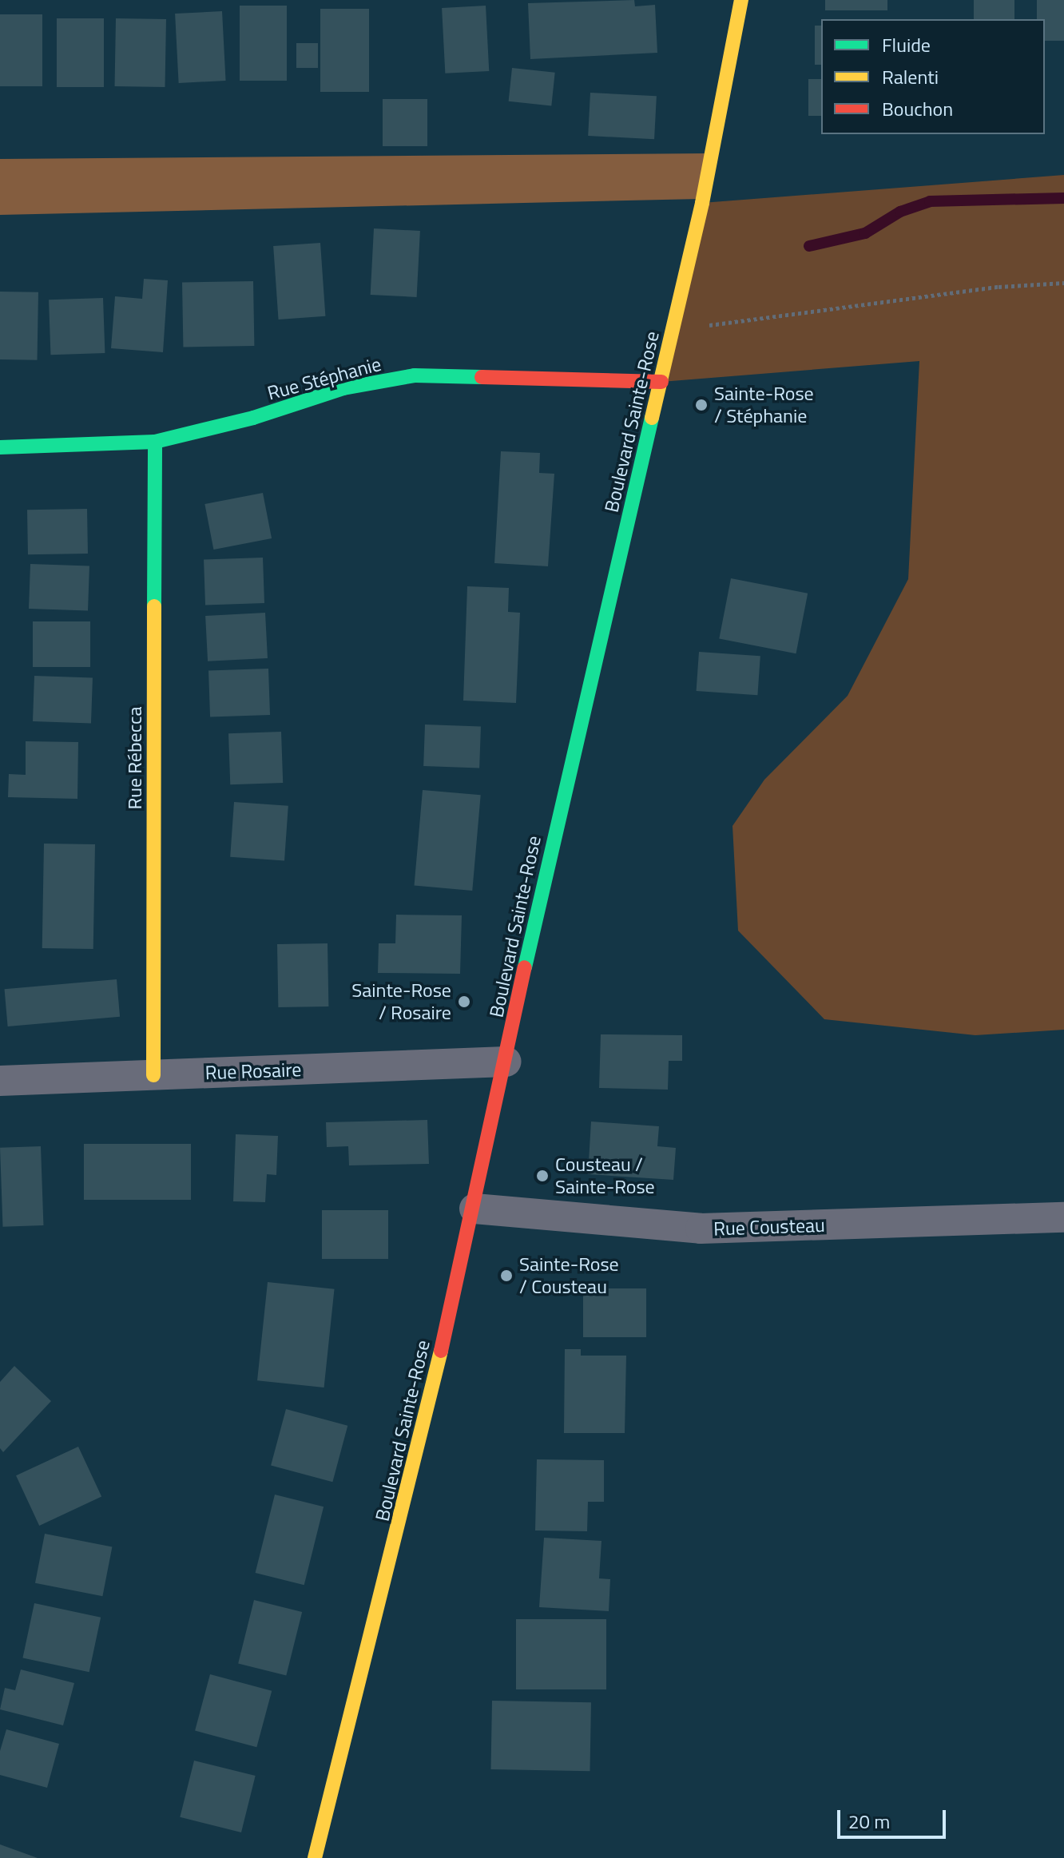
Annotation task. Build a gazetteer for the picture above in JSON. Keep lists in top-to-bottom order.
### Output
{
  "streets": {
    "street": [
      "Rue Stéphanie",
      "Boulevard Sainte-Rose",
      "Rue Rébecca",
      "Rue Rosaire",
      "Rue Cousteau"
    ]
  },
  "crossings": [
    ["Rue Stéphanie", "Boulevard Sainte-Rose"],
    ["Rue Stéphanie", "Rue Rébecca"],
    ["Boulevard Sainte-Rose", "Rue Rosaire"],
    ["Boulevard Sainte-Rose", "Rue Cousteau"],
    ["Rue Rébecca", "Rue Rosaire"]
  ],
  "places": [
    "Sainte-Rose / Stéphanie",
    "Sainte-Rose / Rosaire",
    "Cousteau / Sainte-Rose",
    "Sainte-Rose / Cousteau"
  ],
  "legend": ["Fluide", "Ralenti", "Bouchon"],
  "scale_bar": "20 m"
}
